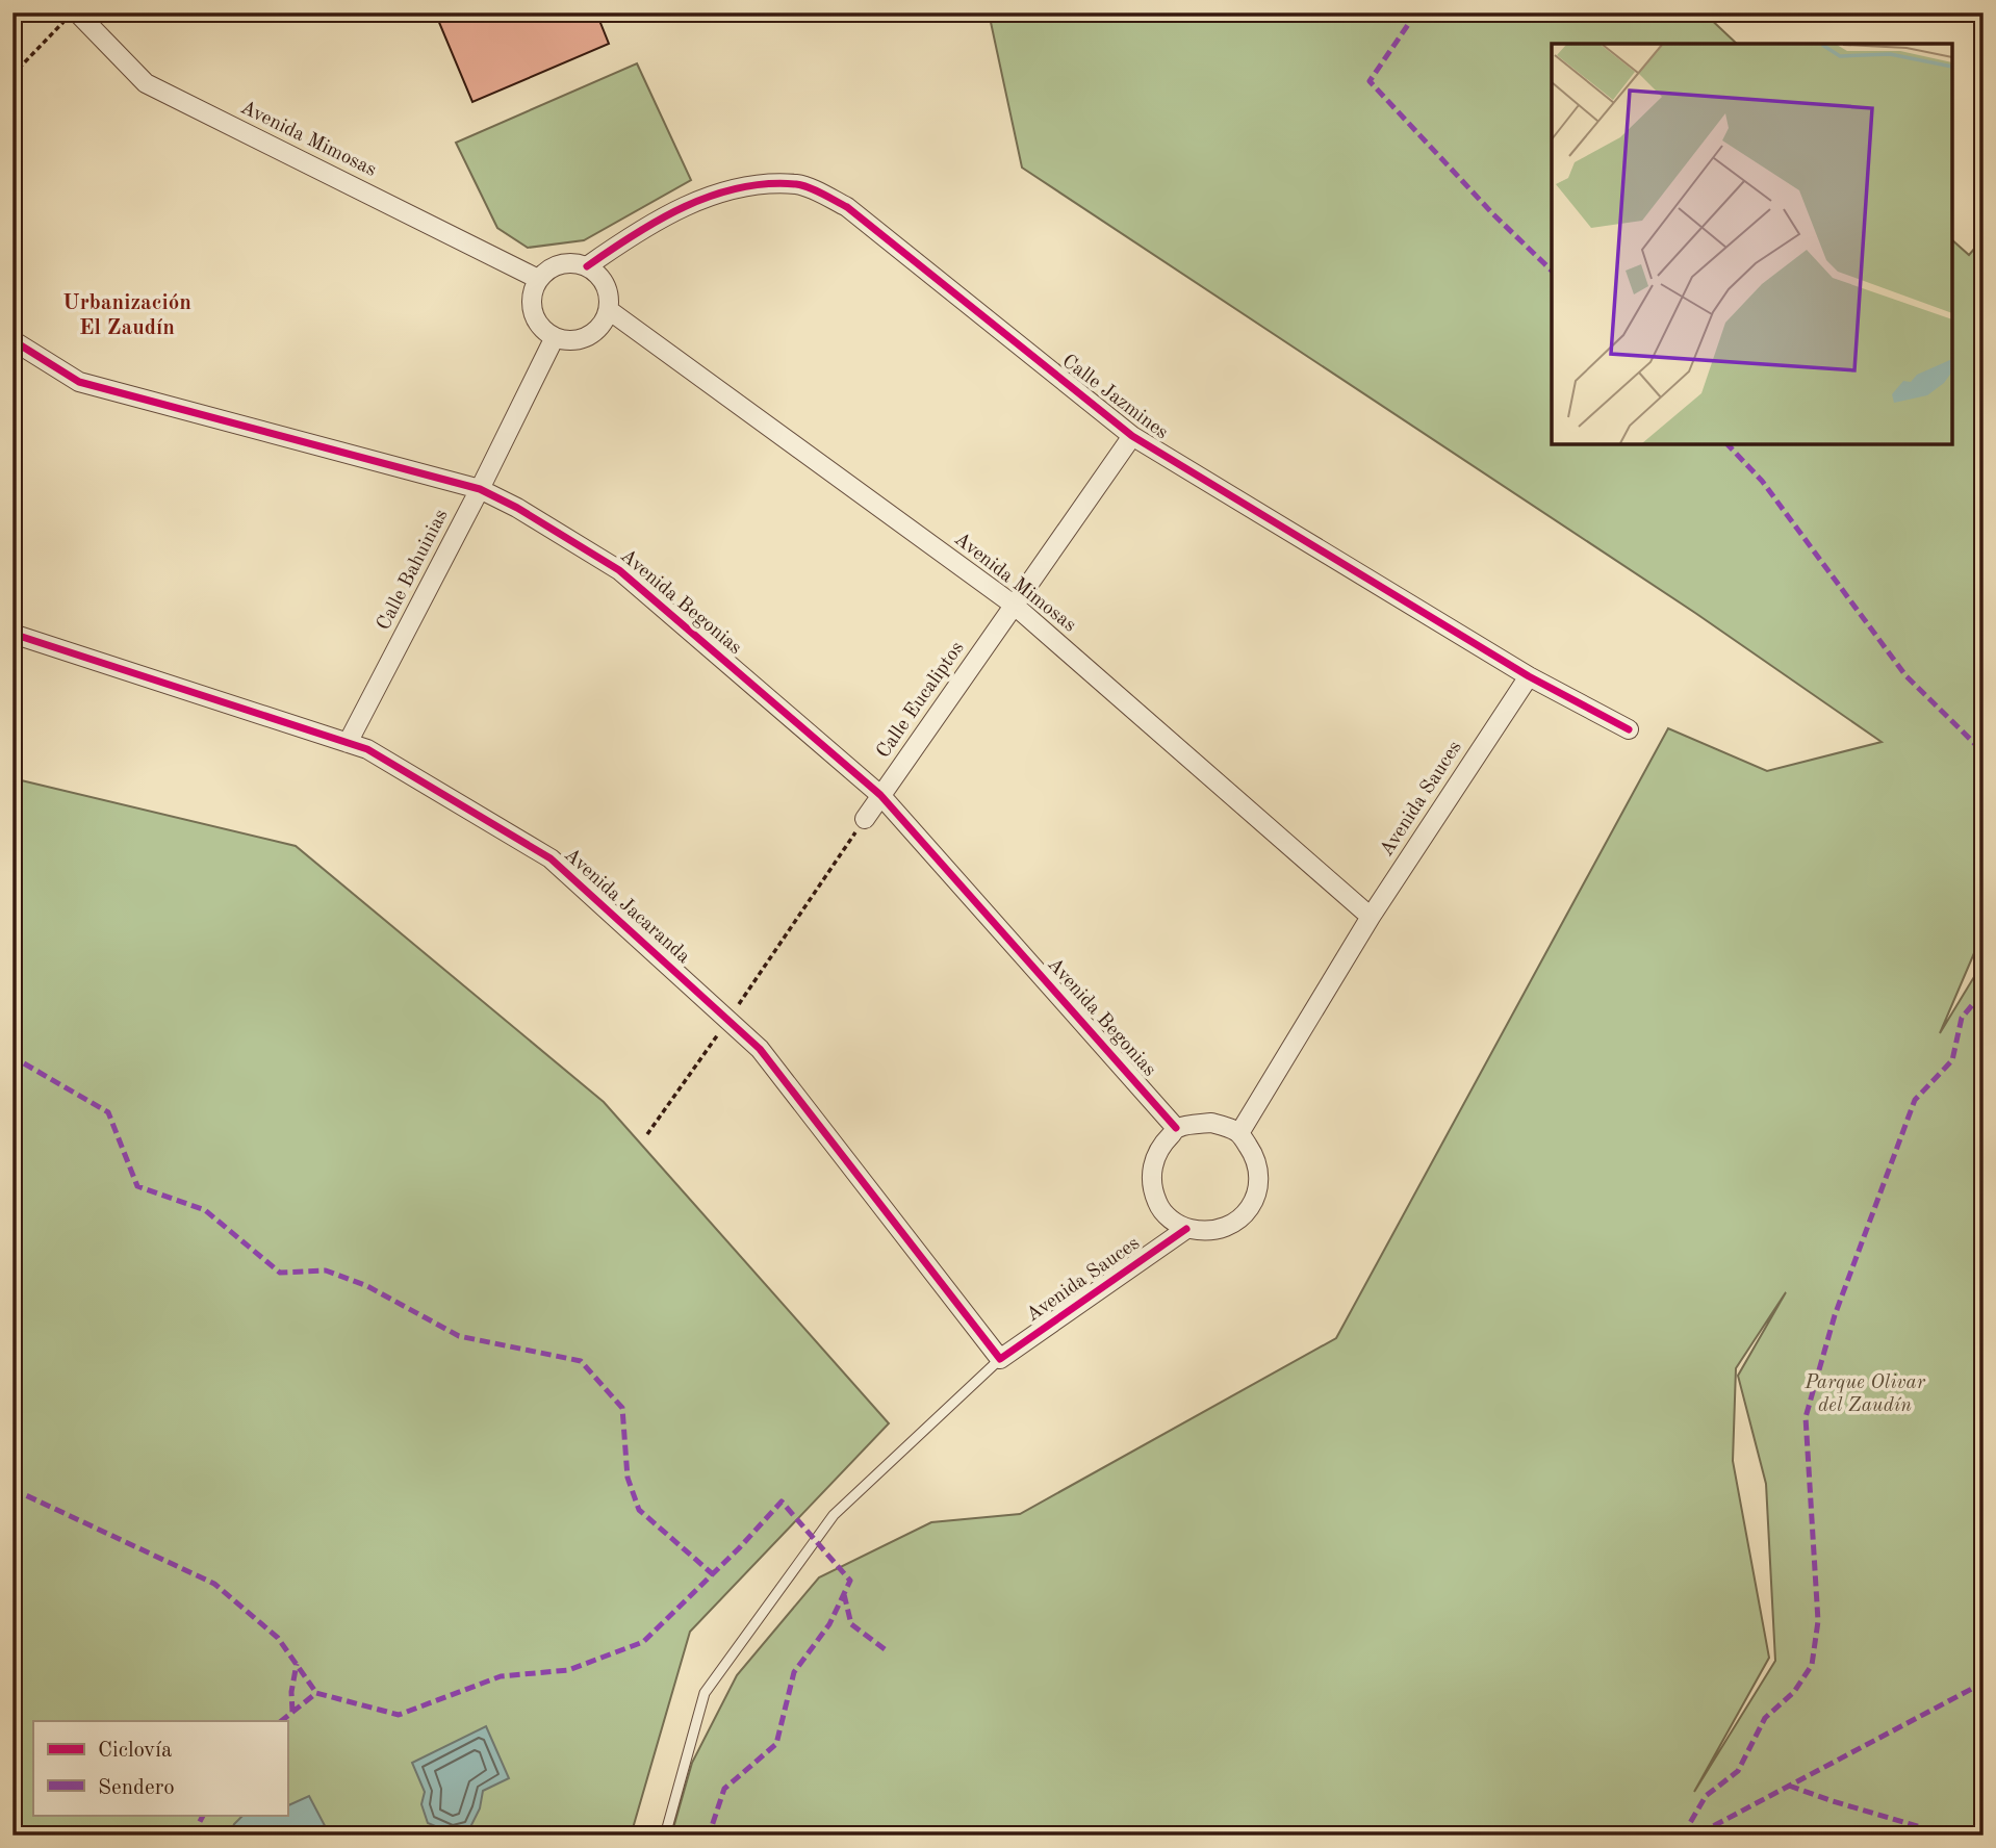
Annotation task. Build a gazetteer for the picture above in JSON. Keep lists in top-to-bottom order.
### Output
{
  "streets": {
    "street": [
      "Avenida Mimosas",
      "Calle Jazmines",
      "Calle Bahuinias",
      "Avenida Begonias",
      "Calle Eucaliptos",
      "Avenida Sauces",
      "Avenida Jacaranda"
    ]
  },
  "crossings": [
    ["Avenida Mimosas", "Calle Jazmines"],
    ["Avenida Mimosas", "Calle Bahuinias"],
    ["Avenida Mimosas", "Calle Eucaliptos"],
    ["Avenida Mimosas", "Avenida Sauces"],
    ["Calle Jazmines", "Calle Bahuinias"],
    ["Calle Jazmines", "Calle Eucaliptos"],
    ["Calle Jazmines", "Avenida Sauces"],
    ["Calle Bahuinias", "Avenida Begonias"],
    ["Calle Bahuinias", "Avenida Jacaranda"],
    ["Avenida Begonias", "Calle Eucaliptos"],
    ["Avenida Begonias", "Avenida Sauces"],
    ["Avenida Sauces", "Avenida Jacaranda"]
  ],
  "districts": ["Urbanización El Zaudín"],
  "parks": ["Parque Olivar del Zaudín"],
  "legend": ["Ciclovía", "Sendero"]
}
